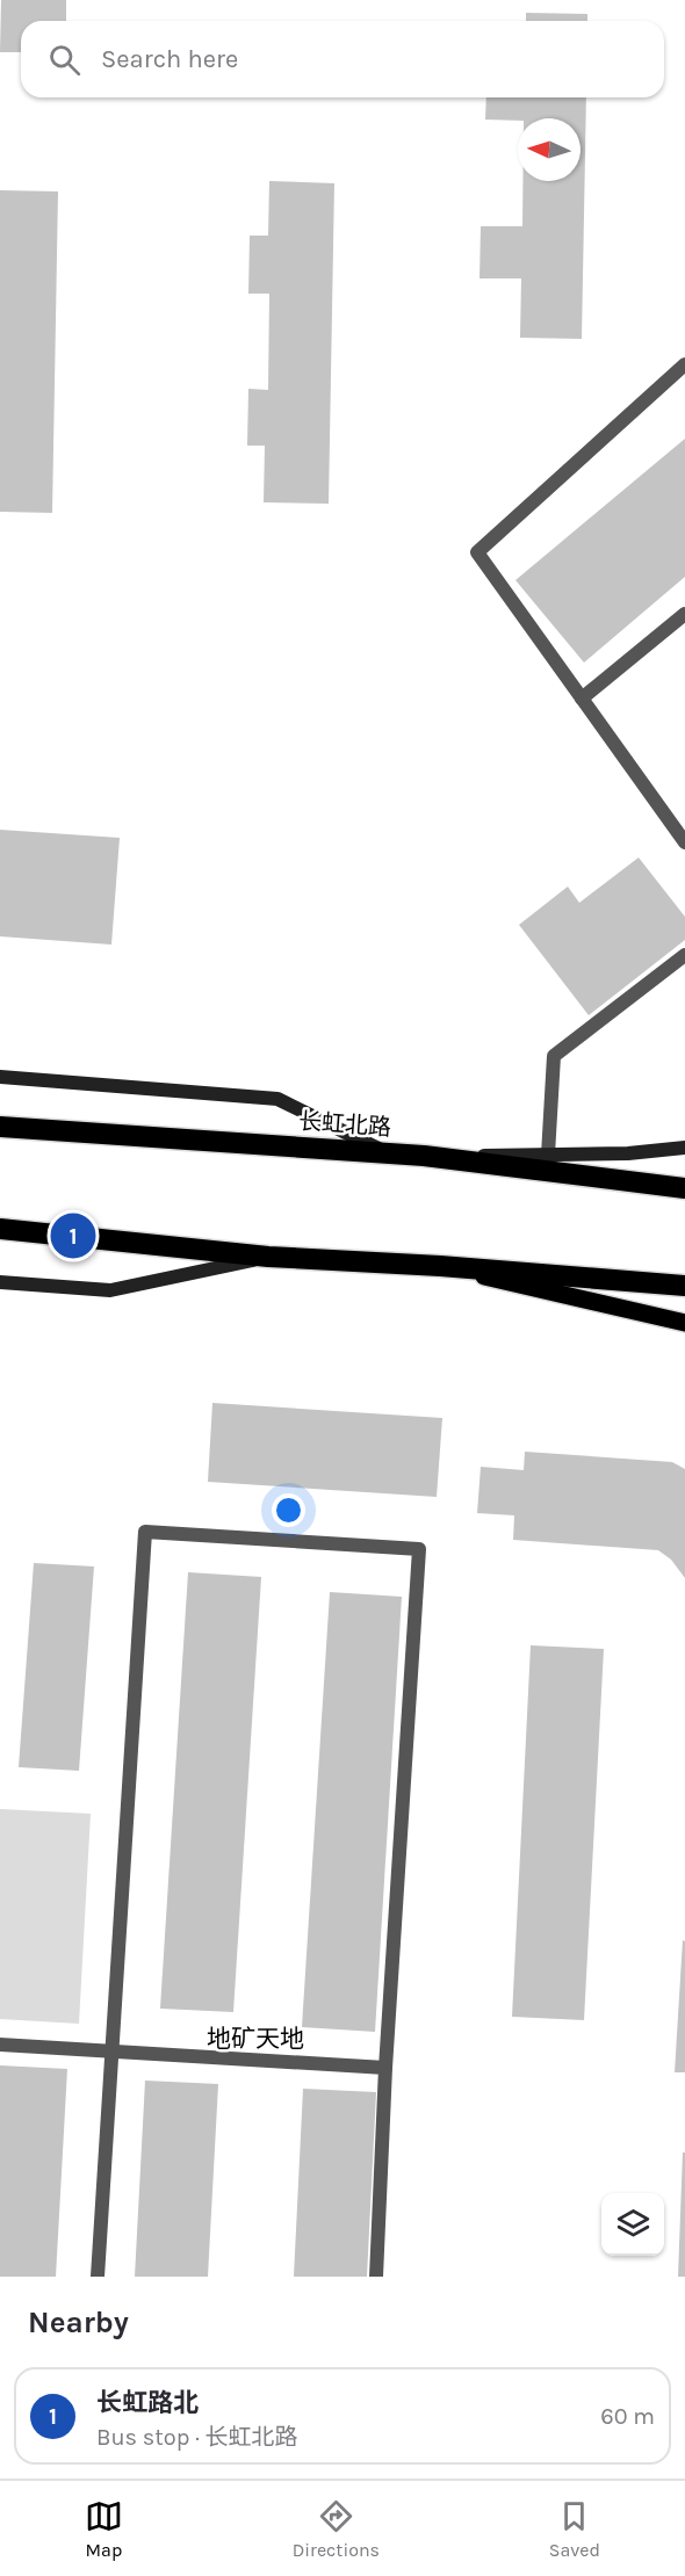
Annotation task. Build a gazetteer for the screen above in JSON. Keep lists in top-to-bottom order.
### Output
{
  "streets": {
    "highway": ["长虹北路"]
  },
  "districts": ["地矿天地"],
  "north": "left",
  "page": {
    "search": "Search here",
    "pins": "1",
    "heading": "Nearby",
    "list": [
      {
        "mark": "1",
        "name": "长虹路北",
        "note": "Bus stop · 长虹北路",
        "value": "60 m"
      }
    ],
    "nav": ["Map", "Directions", "Saved"]
  }
}
